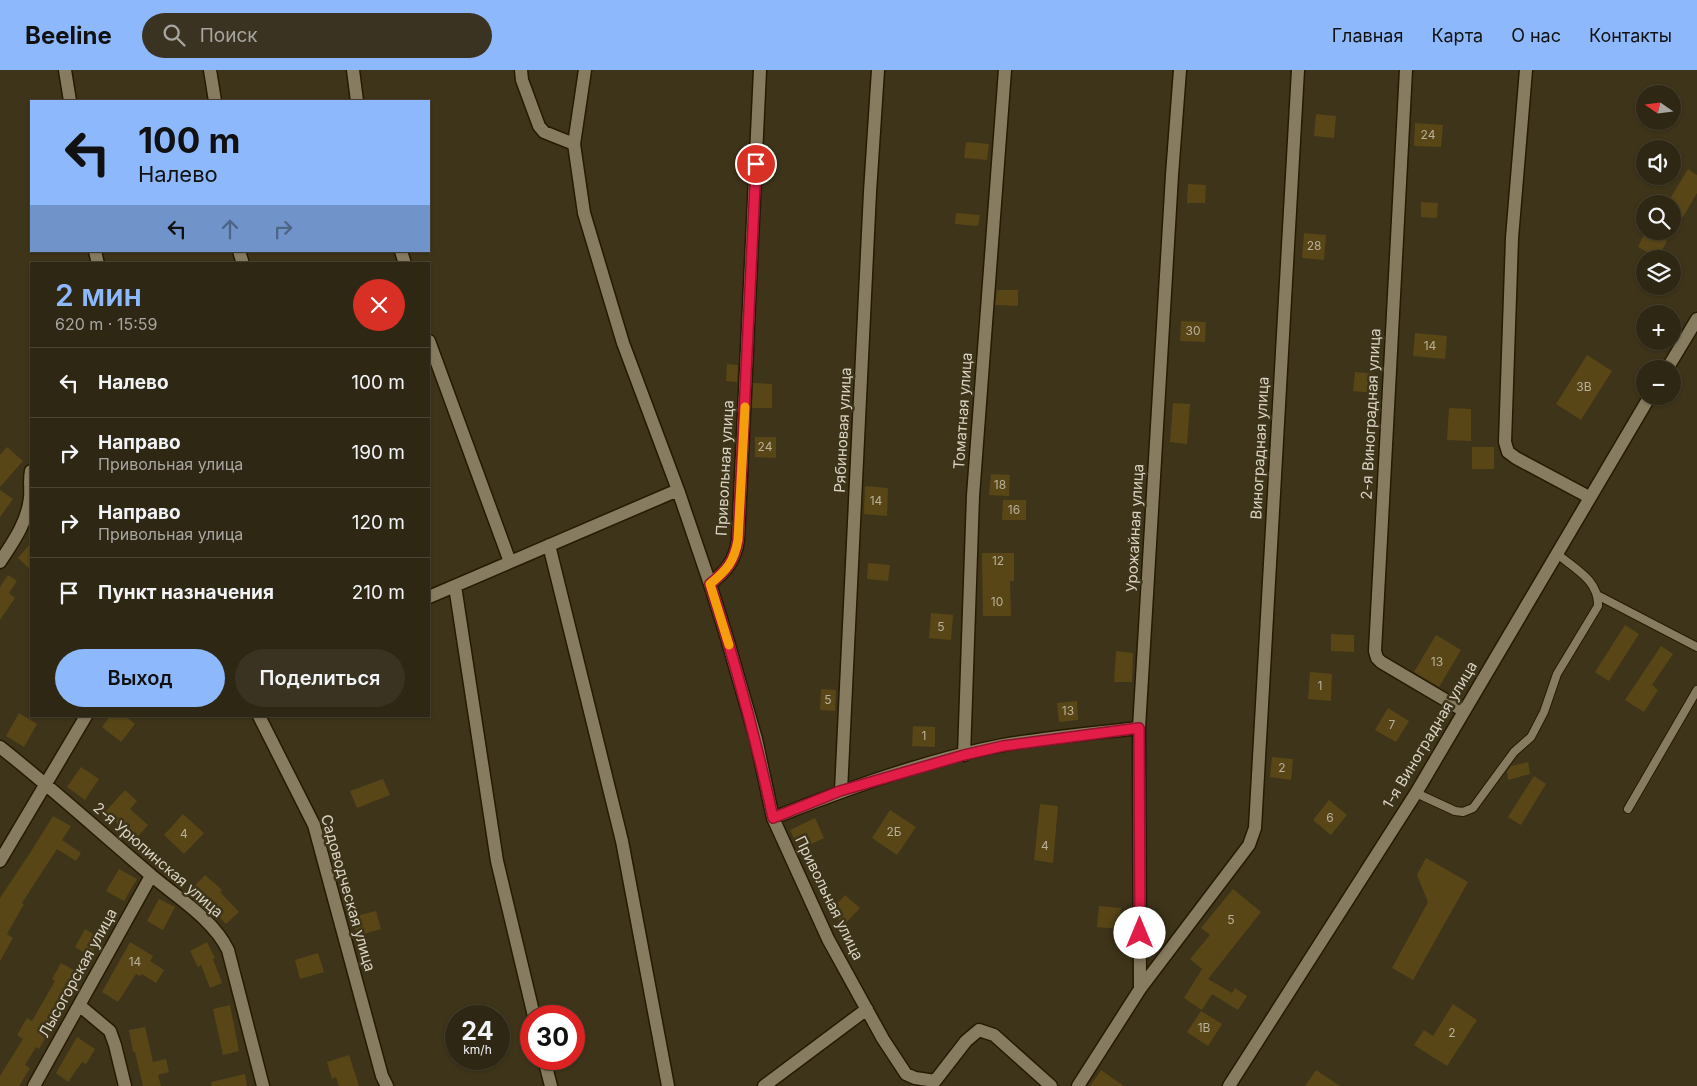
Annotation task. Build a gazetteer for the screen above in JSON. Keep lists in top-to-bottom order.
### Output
{
  "streets": {
    "street": [
      "Томатная улица",
      "2-я Виноградная улица",
      "Рябиновая улица",
      "Виноградная улица",
      "Привольная улица",
      "Урожайная улица",
      "1-я Виноградная улица",
      "2-я Урюпинская улица",
      "Садоводческая улица",
      "Лысогорская улица"
    ]
  },
  "crossings": [
    ["2-я Виноградная улица", "1-я Виноградная улица"],
    ["Виноградная улица", "Урожайная улица"],
    ["2-я Урюпинская улица", "Лысогорская улица"]
  ],
  "house_numbers": [
    "24",
    "28",
    "30",
    "14",
    "3В",
    "24",
    "18",
    "14",
    "16",
    "12",
    "10",
    "5",
    "13",
    "1",
    "5",
    "13",
    "7",
    "1",
    "2",
    "6",
    "2Б",
    "4",
    "4",
    "5",
    "14",
    "1В",
    "2"
  ],
  "north": "left",
  "page": {
    "header": "Beeline",
    "search": "Поиск",
    "nav": [
      "Главная",
      "Карта",
      "О нас",
      "Контакты"
    ],
    "map_buttons": ["+", "−"],
    "turn": ["100 m", "Налево"],
    "heading": ["2 мин", "620 m · 15:59"],
    "list": [
      {
        "name": "Налево",
        "value": "100 m"
      },
      {
        "name": "Направо",
        "note": "Привольная улица",
        "value": "190 m"
      },
      {
        "name": "Направо",
        "note": "Привольная улица",
        "value": "120 m"
      },
      {
        "name": "Пункт назначения",
        "value": "210 m"
      }
    ],
    "buttons": ["Выход", "Поделиться"],
    "speed": "24 km/h",
    "limit": "30"
  }
}
